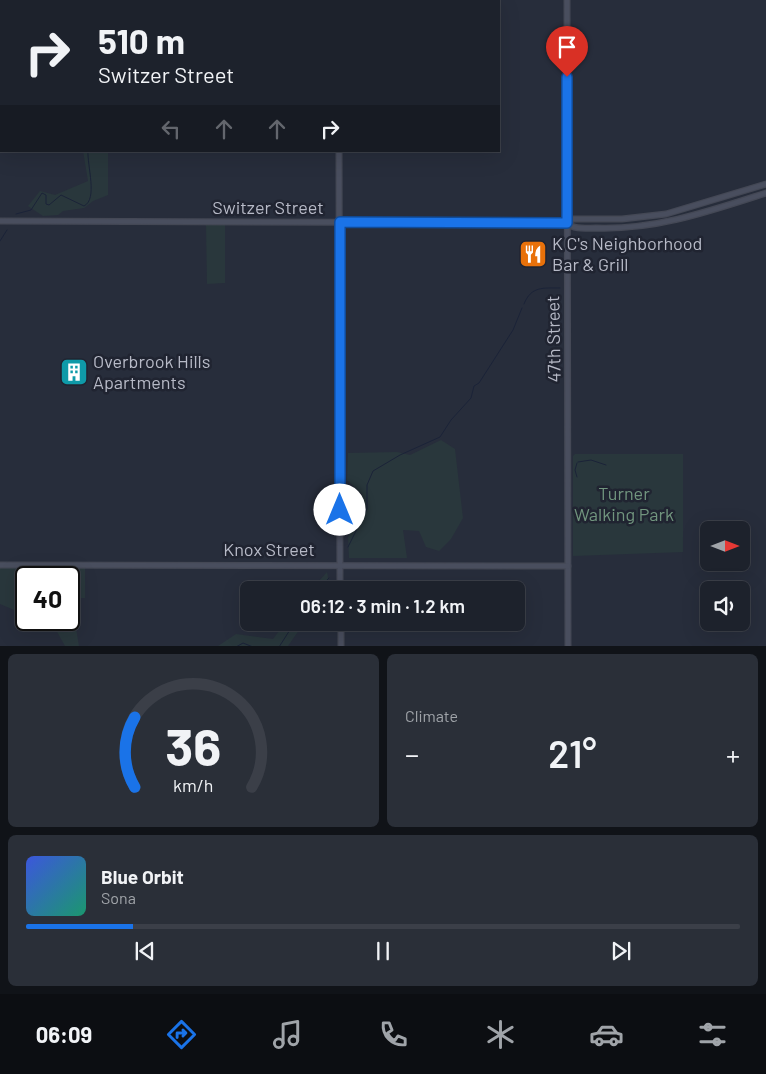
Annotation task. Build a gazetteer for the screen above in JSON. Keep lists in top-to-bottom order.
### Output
{
  "streets": {
    "street": ["Switzer Street", "47th Street", "Knox Street"]
  },
  "crossings": [
    ["Switzer Street", "47th Street"],
    ["47th Street", "Knox Street"]
  ],
  "parks": ["Turner Walking Park"],
  "places": {
    "restaurant": ["K C's Neighborhood Bar & Grill"],
    "building": ["Overbrook Hills Apartments"]
  },
  "north": "right",
  "page": {
    "turn": ["510 m", "Switzer Street"],
    "limit": "40",
    "trip": "06:12 · 3 min · 1.2 km",
    "tile": "Climate",
    "heat": ["−", "21°", "+"],
    "song": ["Blue Orbit", "Sona"],
    "tabs": "06:09",
    "gauge": ["36", "km/h"]
  }
}
